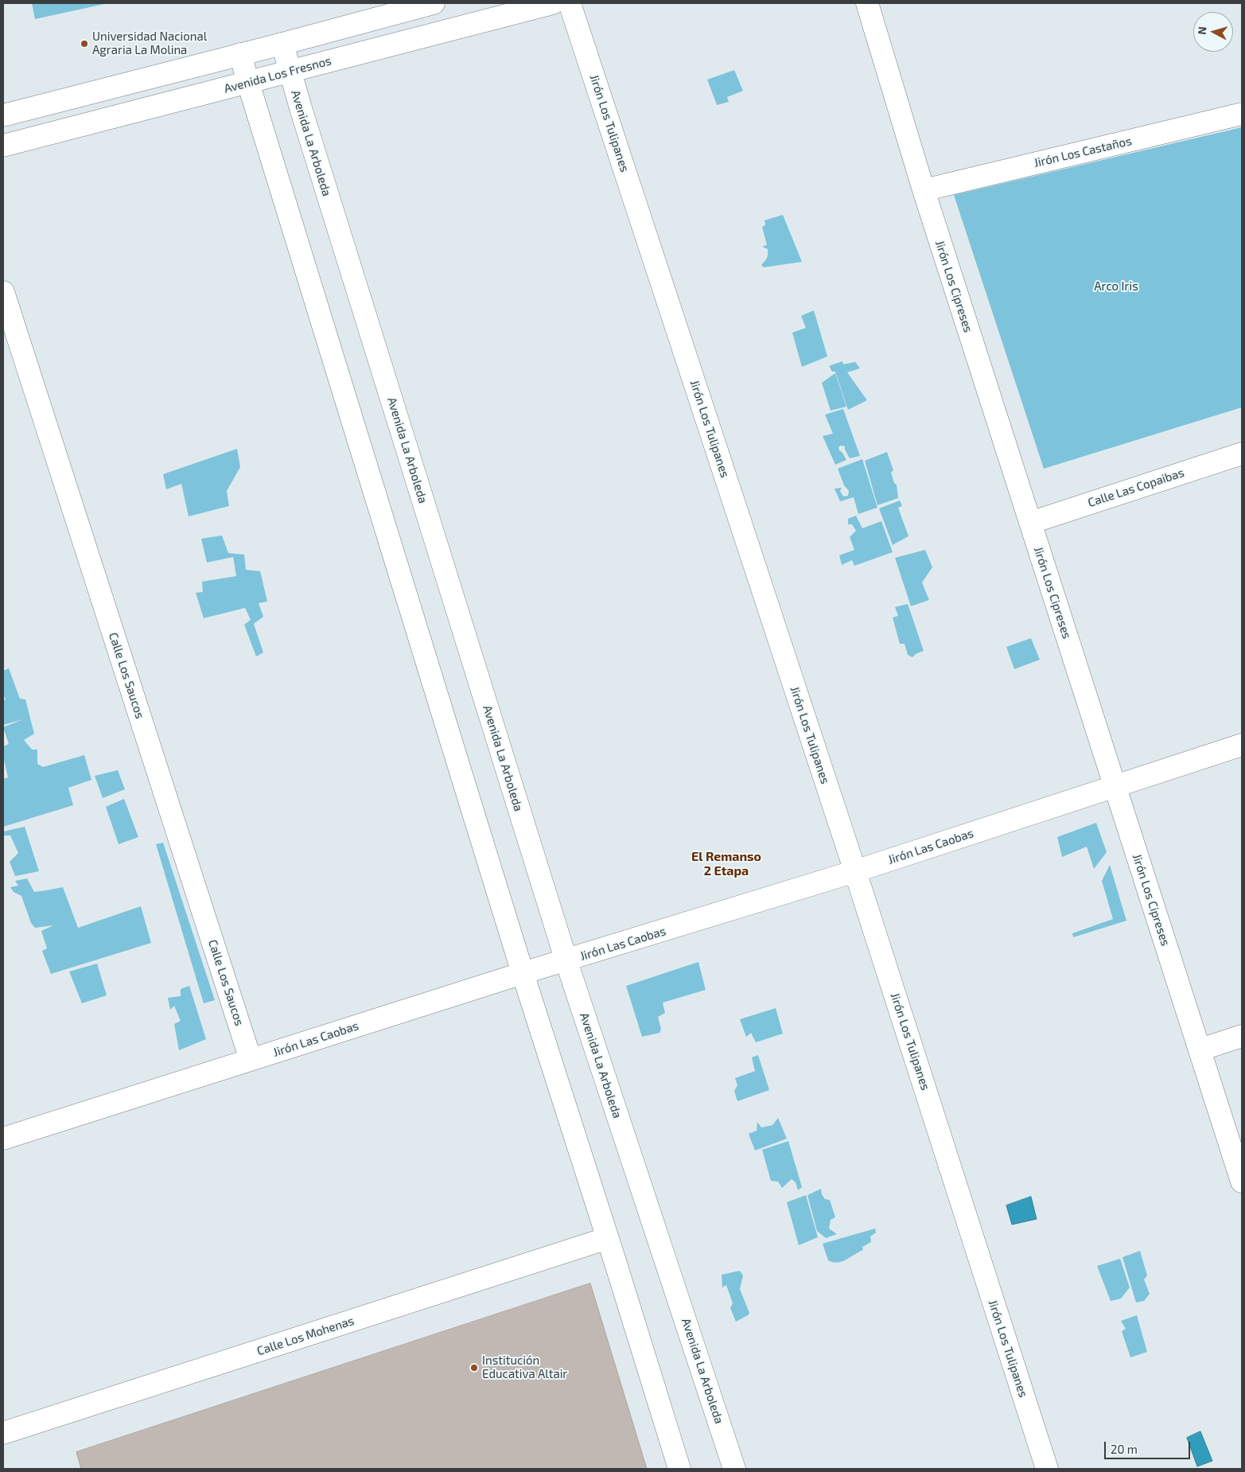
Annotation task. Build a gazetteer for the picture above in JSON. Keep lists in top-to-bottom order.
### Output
{
  "streets": {
    "street": [
      "Avenida Los Fresnos",
      "Jirón Los Tulipanes",
      "Avenida La Arboleda",
      "Jirón Los Castaños",
      "Jirón Los Cipreses",
      "Calle Las Copaibas",
      "Calle Los Saucos",
      "Jirón Las Caobas",
      "Calle Los Mohenas"
    ]
  },
  "crossings": [
    ["Avenida Los Fresnos", "Avenida La Arboleda"],
    ["Jirón Los Tulipanes", "Jirón Las Caobas"],
    ["Avenida La Arboleda", "Jirón Las Caobas"],
    ["Jirón Los Castaños", "Jirón Los Cipreses"],
    ["Jirón Los Cipreses", "Calle Las Copaibas"],
    ["Jirón Los Cipreses", "Jirón Las Caobas"],
    ["Calle Los Saucos", "Jirón Las Caobas"]
  ],
  "districts": ["El Remanso 2 Etapa"],
  "parks": ["Arco Iris"],
  "places": ["Universidad Nacional Agraria La Molina", "Institución Educativa Altair"],
  "scale_bar": "20 m",
  "north": "left"
}
